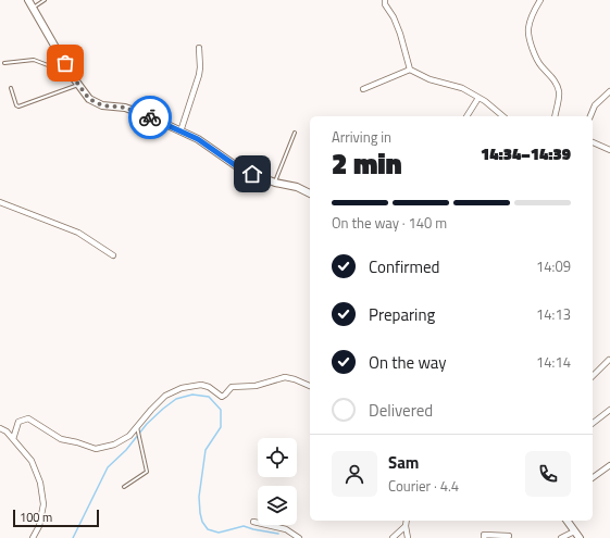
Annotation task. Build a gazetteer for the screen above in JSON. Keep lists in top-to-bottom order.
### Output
{
  "scale_bar": "100 m",
  "page": {
    "heading": ["2 min", "Arriving in", "14:34–14:39"],
    "panel": ["Sam", "Courier · 4.4"],
    "bar": "On the way · 140 m",
    "list": [
      ["Confirmed", "14:09"],
      ["Preparing", "14:13"],
      ["On the way", "14:14"],
      "Delivered"
    ],
    "scale": "100 m"
  }
}
